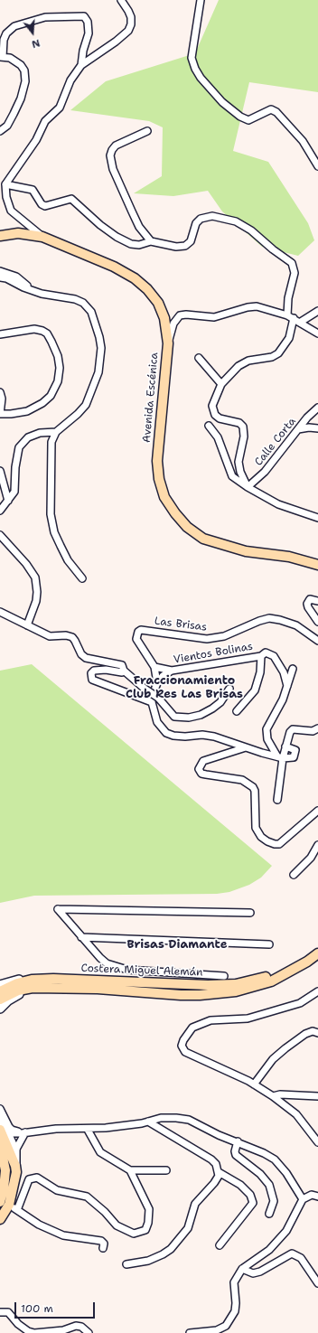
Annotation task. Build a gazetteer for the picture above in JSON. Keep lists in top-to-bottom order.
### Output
{
  "streets": {
    "main road": ["Avenida Escénica", "Costera Miguel Alemán"],
    "street": ["Calle Corta", "Las Brisas", "Vientos Bolinas"]
  },
  "crossings": [
    ["Las Brisas", "Vientos Bolinas"]
  ],
  "districts": ["Fraccionamiento Club Res Las Brisas", "Brisas Diamante"],
  "scale_bar": "100 m",
  "north": "bottom"
}
